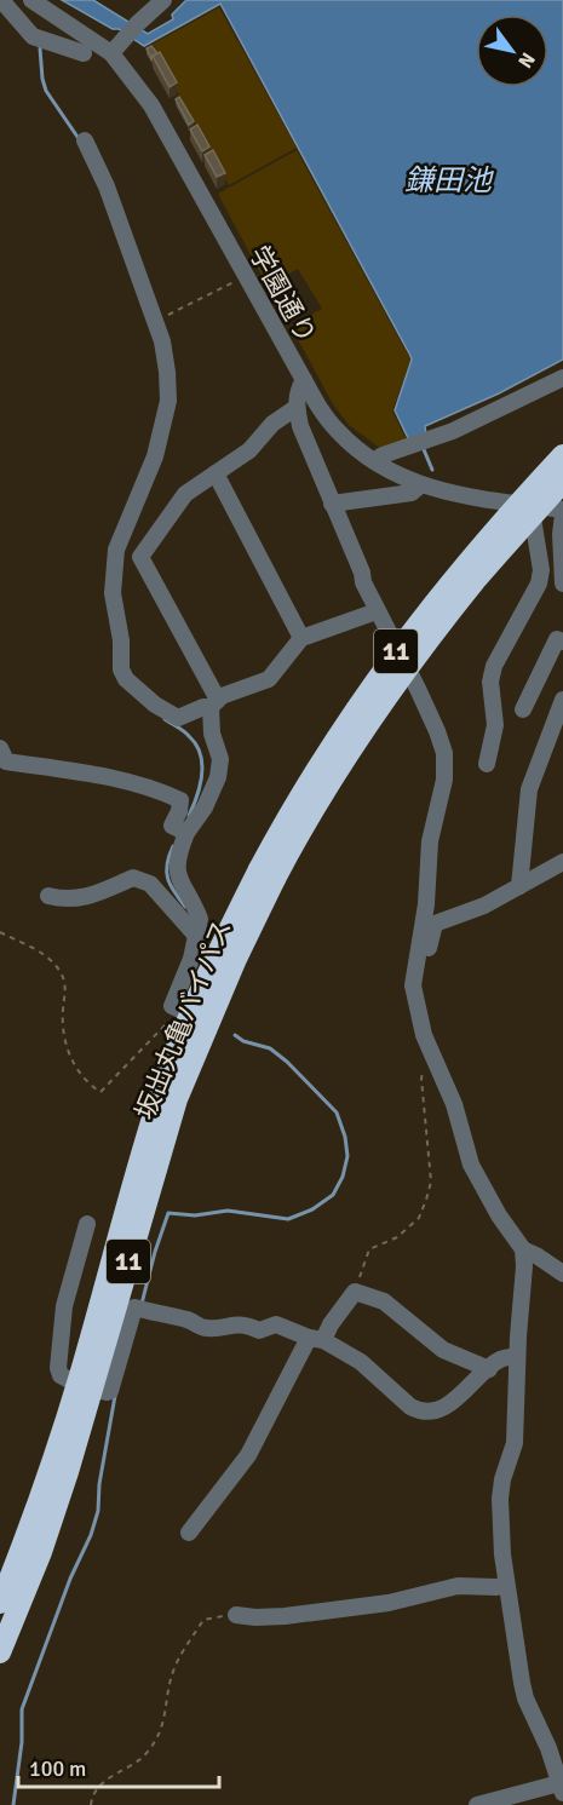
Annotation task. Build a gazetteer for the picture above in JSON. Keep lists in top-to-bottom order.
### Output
{
  "streets": {
    "highway": ["11", "坂出丸亀バイパス"],
    "street": ["学園通り"]
  },
  "water": ["鎌田池"],
  "scale_bar": "100 m",
  "north": "bottom right"
}
